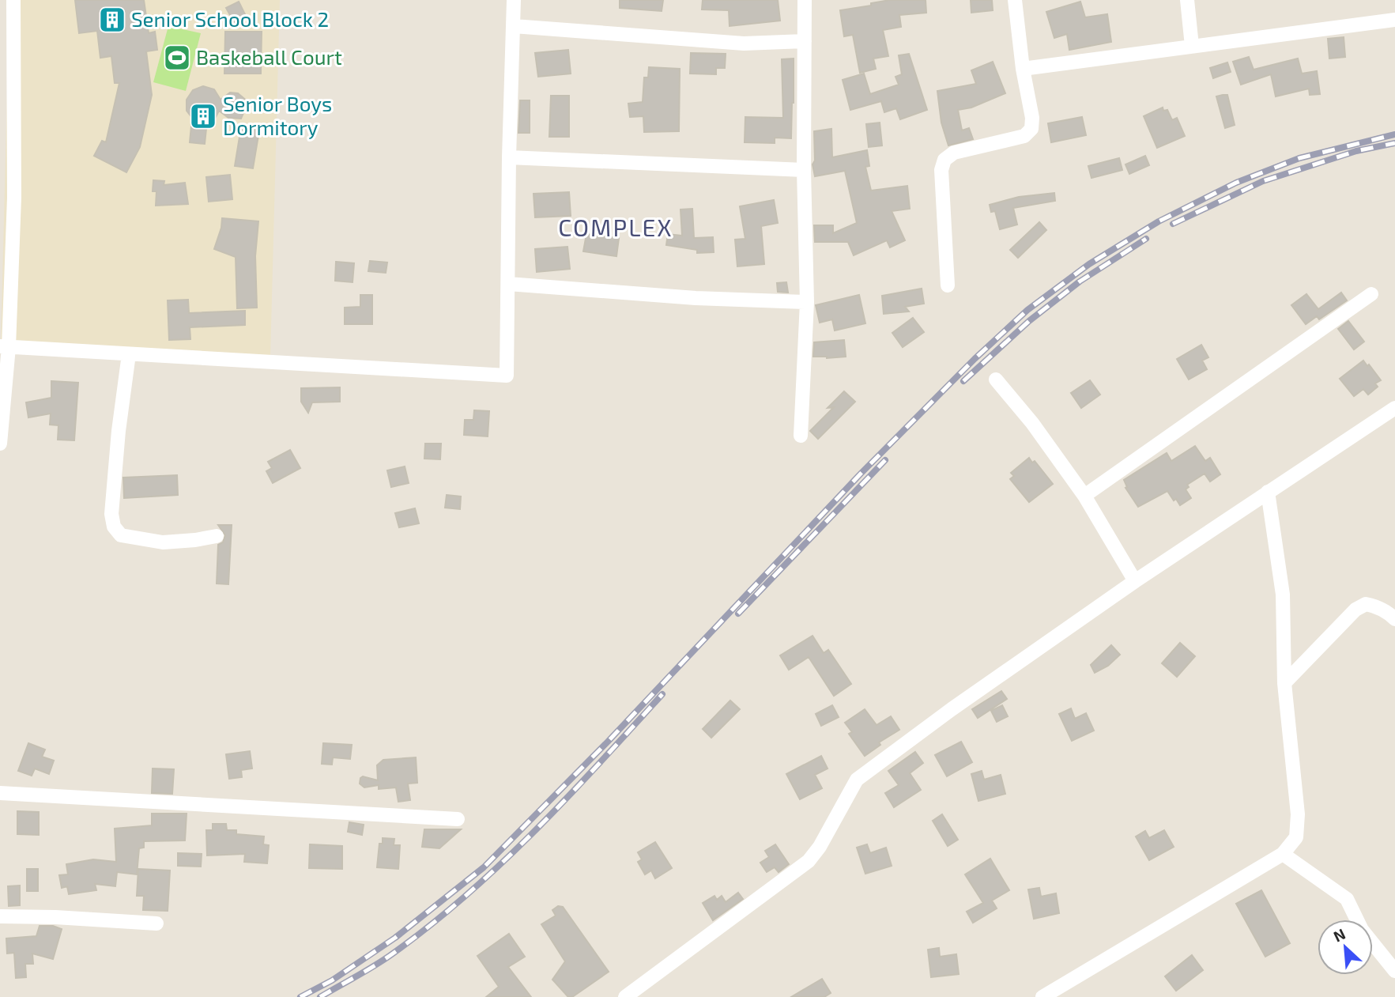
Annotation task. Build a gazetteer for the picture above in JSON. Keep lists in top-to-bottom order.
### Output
{
  "districts": ["COMPLEX"],
  "places": {
    "building": ["Senior School Block 2", "Senior Boys Dormitory"],
    "sports": ["Baskeball Court"]
  },
  "north": "top left"
}
